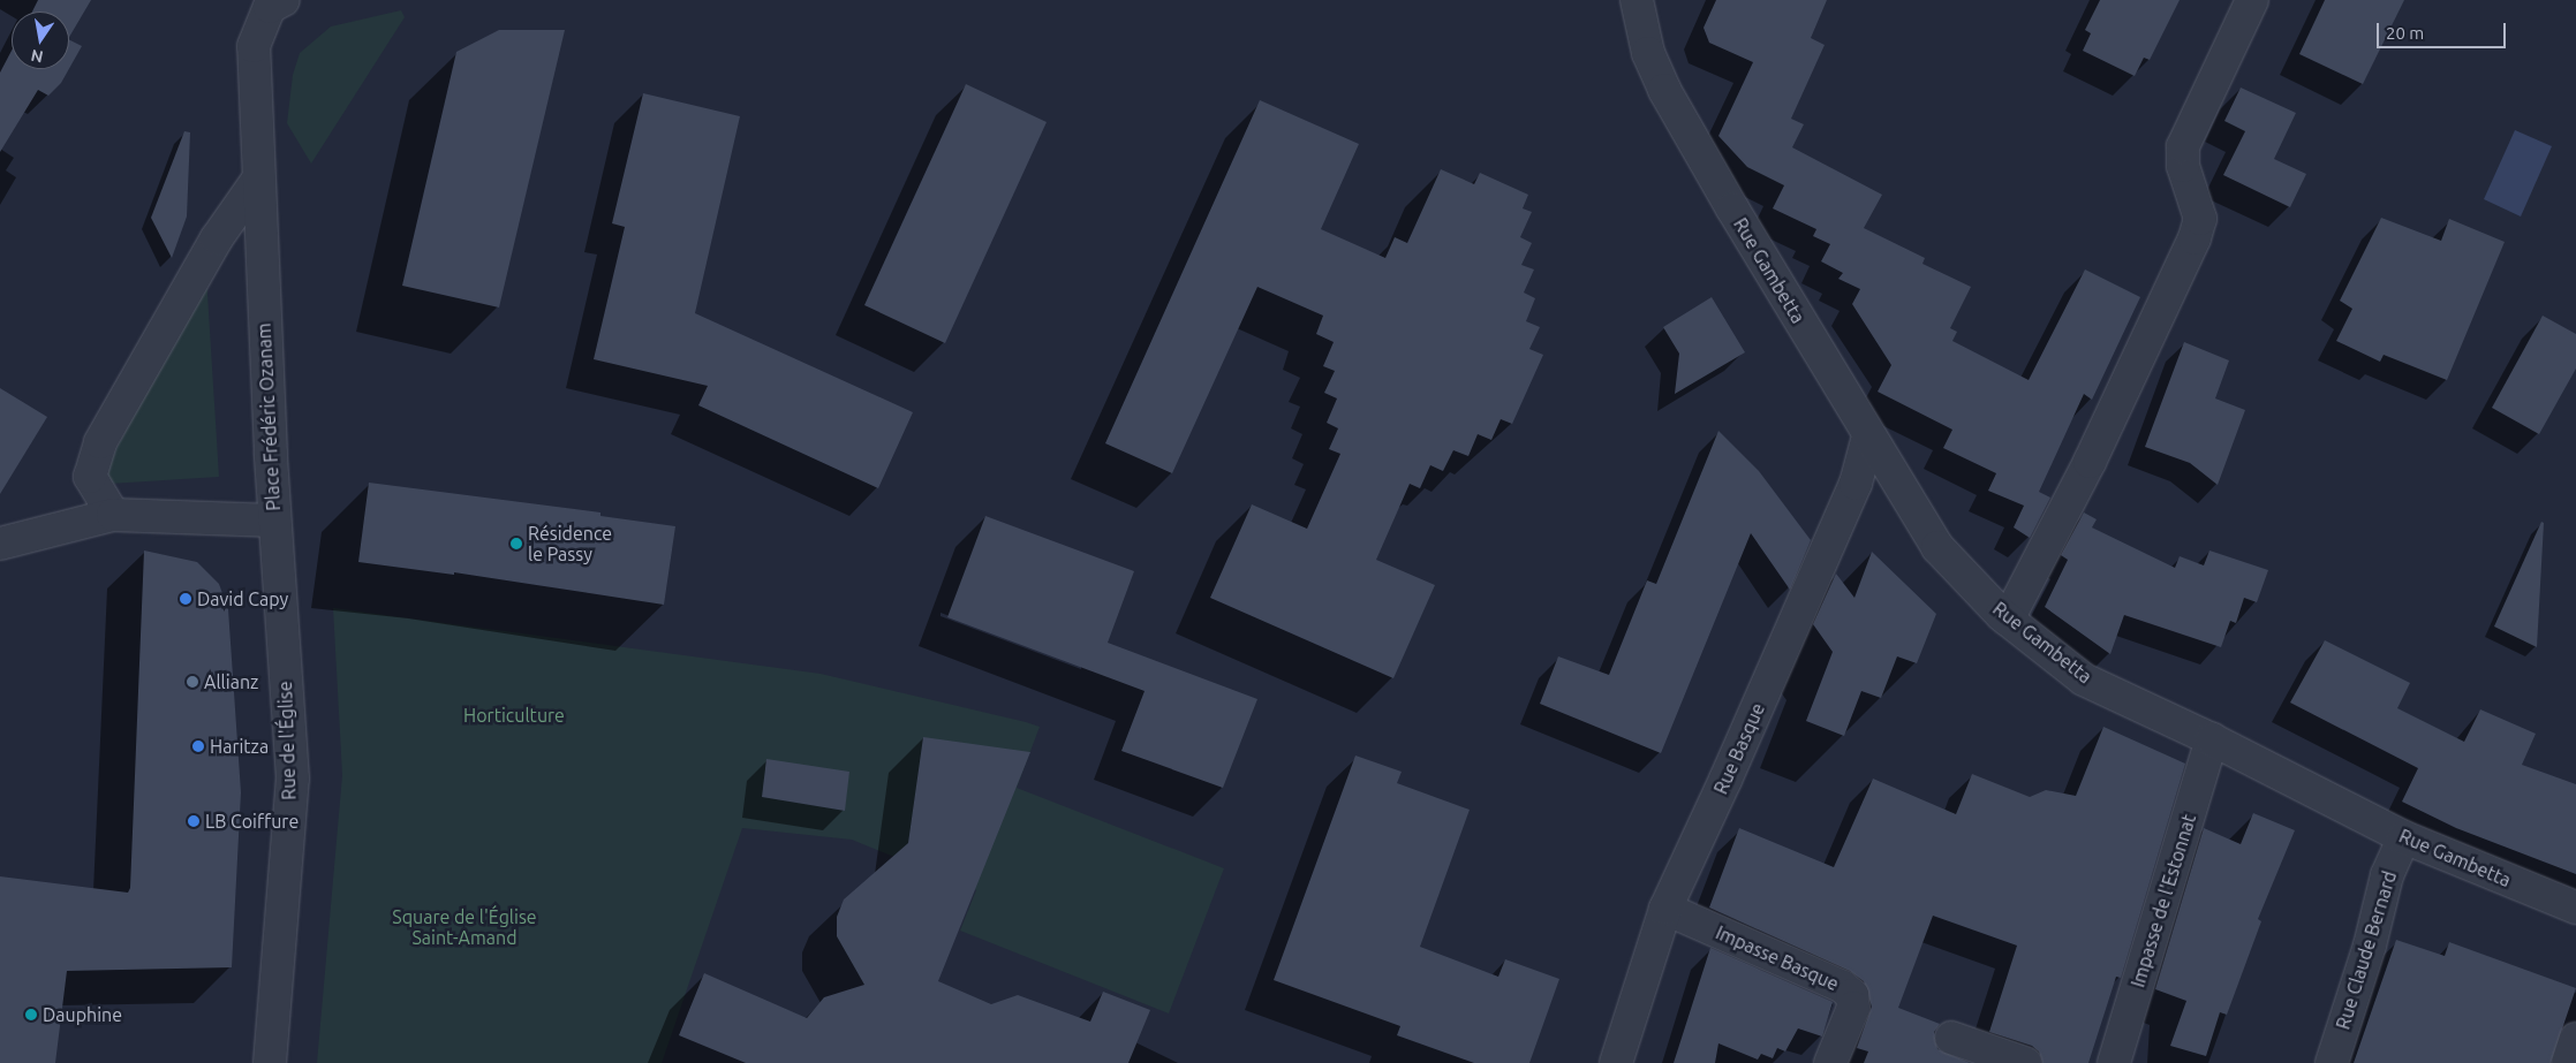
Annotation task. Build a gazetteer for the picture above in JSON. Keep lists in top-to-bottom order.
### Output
{
  "streets": {
    "street": [
      "Rue Gambetta",
      "Place Frédéric Ozanam",
      "Rue de l'Église",
      "Rue Basque",
      "Impasse de l'Estonnat",
      "Rue Claude Bernard",
      "Impasse Basque"
    ]
  },
  "crossings": [
    ["Rue Gambetta", "Rue Basque"],
    ["Rue Gambetta", "Impasse de l'Estonnat"],
    ["Rue Gambetta", "Rue Claude Bernard"],
    ["Place Frédéric Ozanam", "Rue de l'Église"],
    ["Rue Basque", "Impasse Basque"]
  ],
  "parks": ["Horticulture", "Square de l'Église Saint-Amand"],
  "places": [
    "Résidence le Passy",
    "David Capy",
    "Allianz",
    "Haritza",
    "LB Coiffure",
    "Dauphine"
  ],
  "scale_bar": "20 m",
  "north": "bottom"
}
